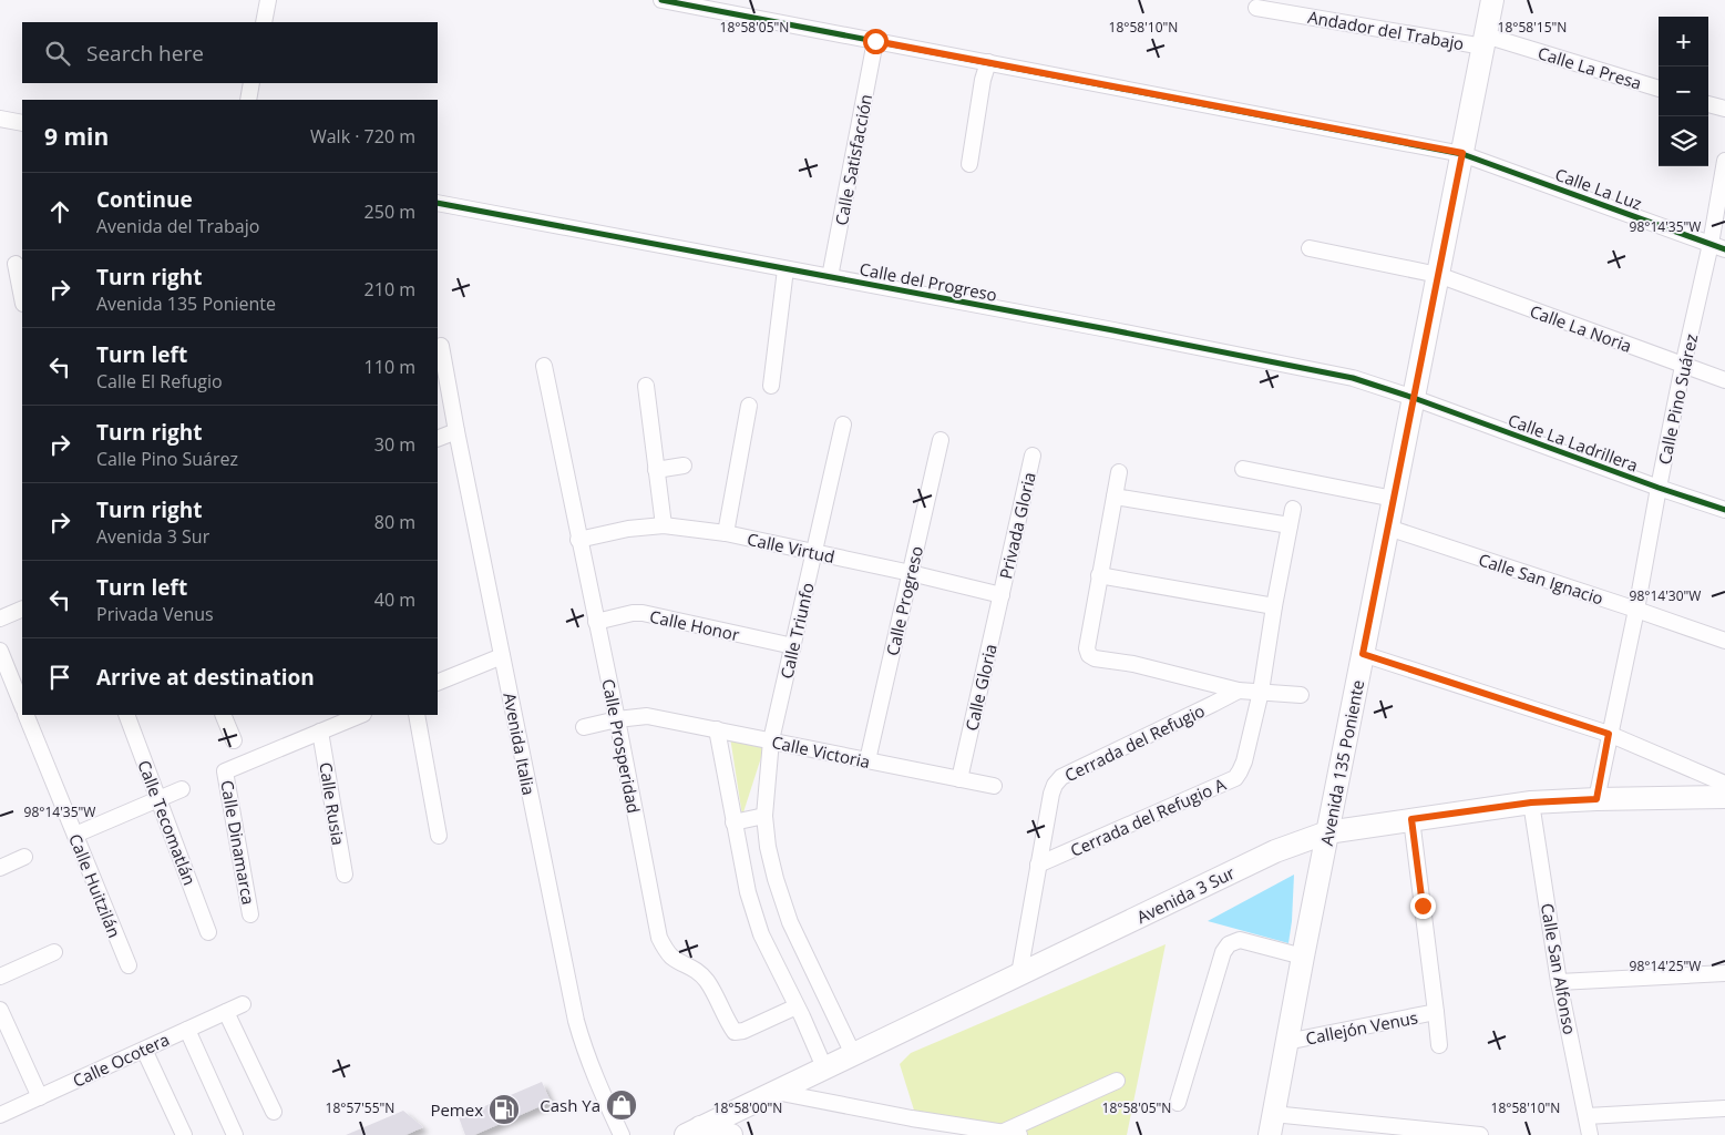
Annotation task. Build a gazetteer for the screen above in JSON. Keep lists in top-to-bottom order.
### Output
{
  "streets": {
    "main road": ["Avenida 135 Poniente", "Avenida 3 Sur"],
    "street": [
      "Andador del Trabajo",
      "Calle La Presa",
      "Calle Satisfacción",
      "Calle La Luz",
      "Calle del Progreso",
      "Calle La Noria",
      "Calle Pino Suárez",
      "Calle La Ladrillera",
      "Privada Gloria",
      "Calle Virtud",
      "Calle San Ignacio",
      "Calle Progreso",
      "Calle Honor",
      "Calle Triunfo",
      "Calle Gloria",
      "Cerrada del Refugio",
      "Avenida Italia",
      "Calle Prosperidad",
      "Calle Victoria",
      "Calle Rusia",
      "Cerrada del Refugio A",
      "Calle Tecomatlán",
      "Calle Dinamarca",
      "Calle Huitzilán",
      "Calle San Alfonso",
      "Callejón Venus",
      "Calle Ocotera"
    ]
  },
  "crossings": [
    ["Andador del Trabajo", "Calle La Presa"],
    ["Andador del Trabajo", "Avenida 135 Poniente"],
    ["Calle La Presa", "Avenida 135 Poniente"],
    ["Calle Satisfacción", "Calle La Luz"],
    ["Calle Satisfacción", "Calle del Progreso"],
    ["Calle La Luz", "Calle Pino Suárez"],
    ["Calle La Luz", "Avenida 135 Poniente"],
    ["Calle del Progreso", "Calle La Ladrillera"],
    ["Calle del Progreso", "Avenida 135 Poniente"],
    ["Calle La Noria", "Calle Pino Suárez"],
    ["Calle La Noria", "Avenida 135 Poniente"],
    ["Calle Pino Suárez", "Calle La Ladrillera"],
    ["Calle Pino Suárez", "Calle San Ignacio"],
    ["Calle Pino Suárez", "Avenida 3 Sur"],
    ["Calle La Ladrillera", "Avenida 135 Poniente"],
    ["Privada Gloria", "Calle Virtud"],
    ["Privada Gloria", "Calle Gloria"],
    ["Calle Virtud", "Calle Progreso"],
    ["Calle Virtud", "Calle Triunfo"],
    ["Calle Virtud", "Calle Gloria"],
    ["Calle Virtud", "Calle Prosperidad"],
    ["Calle San Ignacio", "Avenida 135 Poniente"],
    ["Calle Progreso", "Calle Victoria"],
    ["Calle Honor", "Calle Triunfo"],
    ["Calle Honor", "Calle Prosperidad"],
    ["Calle Triunfo", "Calle Victoria"],
    ["Calle Triunfo", "Avenida 3 Sur"],
    ["Calle Gloria", "Calle Victoria"],
    ["Cerrada del Refugio", "Cerrada del Refugio A"],
    ["Cerrada del Refugio", "Avenida 3 Sur"],
    ["Calle Prosperidad", "Calle Victoria"],
    ["Avenida 135 Poniente", "Avenida 3 Sur"],
    ["Avenida 135 Poniente", "Callejón Venus"],
    ["Calle Rusia", "Calle Dinamarca"],
    ["Avenida 3 Sur", "Calle San Alfonso"]
  ],
  "places": {
    "shop": ["Cash Ya"],
    "fuel station": ["Pemex"]
  },
  "page": {
    "map_buttons": ["+", "−"],
    "search": "Search here",
    "heading": ["9 min", "Walk · 720 m"],
    "list": [
      ["Continue", "Avenida del Trabajo", "250 m"],
      ["Turn right", "Avenida 135 Poniente", "210 m"],
      ["Turn left", "Calle El Refugio", "110 m"],
      ["Turn right", "Calle Pino Suárez", "30 m"],
      ["Turn right", "Avenida 3 Sur", "80 m"],
      ["Turn left", "Privada Venus", "40 m"],
      "Arrive at destination"
    ]
  },
  "coordinates": [
    "18°58'05\"N",
    "18°58'10\"N",
    "18°58'15\"N",
    "98°14'35\"W",
    "98°14'30\"W",
    "98°14'25\"W",
    "18°57'55\"N",
    "18°58'00\"N"
  ]
}
